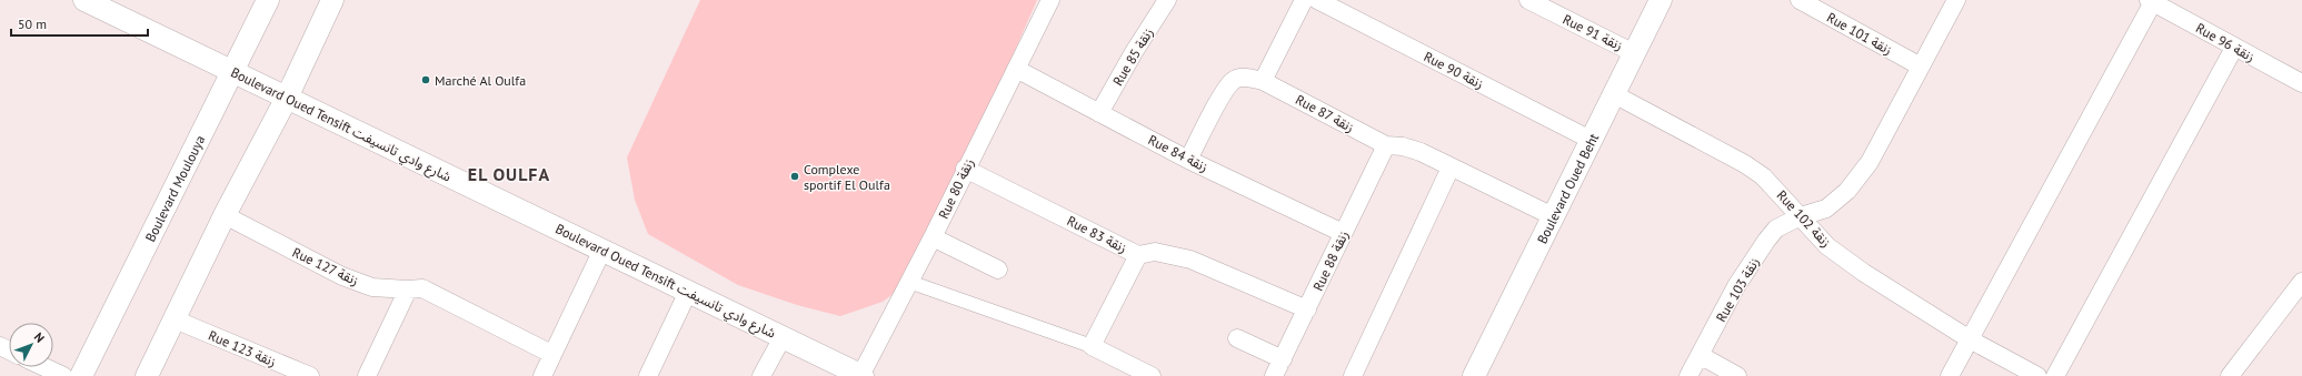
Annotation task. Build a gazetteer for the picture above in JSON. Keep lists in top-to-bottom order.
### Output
{
  "streets": {
    "street": [
      "Rue 91 زنقة",
      "Rue 101 زنقة",
      "Rue 96 زنقة",
      "Rue 85 زنقة",
      "Rue 90 زنقة",
      "Rue 87 زنقة",
      "Boulevard Oued Tensift شارع وادي تانسيفت",
      "Rue 84 زنقة",
      "Boulevard Oued Beht",
      "Boulevard Moulouya",
      "Rue 80 زنقة",
      "Rue 102 زنقة",
      "Rue 83 زنقة",
      "Rue 88 زنقة",
      "Rue 127 زنقة",
      "Rue 103 زنقة",
      "Rue 123 زنقة"
    ]
  },
  "crossings": [
    ["Rue 91 زنقة", "Boulevard Oued Beht"],
    ["Rue 101 زنقة", "Rue 103 زنقة"],
    ["Rue 85 زنقة", "Rue 84 زنقة"],
    ["Rue 90 زنقة", "Boulevard Oued Beht"],
    ["Rue 87 زنقة", "Rue 88 زنقة"],
    ["Boulevard Oued Tensift شارع وادي تانسيفت", "Boulevard Moulouya"],
    ["Boulevard Oued Tensift شارع وادي تانسيفت", "Rue 80 زنقة"],
    ["Rue 84 زنقة", "Rue 80 زنقة"],
    ["Rue 84 زنقة", "Rue 88 زنقة"],
    ["Boulevard Oued Beht", "Rue 102 زنقة"],
    ["Rue 80 زنقة", "Rue 83 زنقة"],
    ["Rue 102 زنقة", "Rue 103 زنقة"],
    ["Rue 83 زنقة", "Rue 88 زنقة"]
  ],
  "districts": ["EL OULFA"],
  "places": ["Marché Al Oulfa", "Complexe sportif El Oulfa"],
  "scale_bar": "50 m",
  "north": "top right"
}
